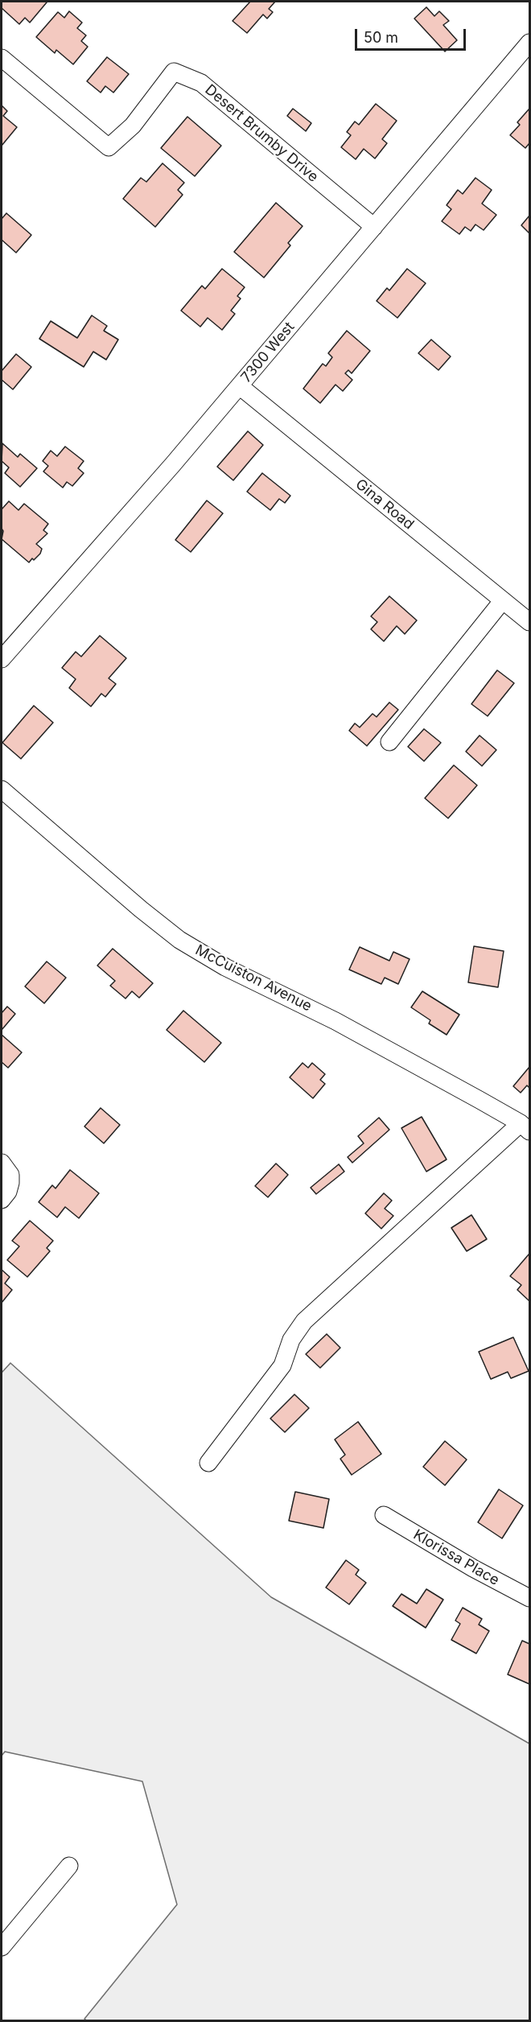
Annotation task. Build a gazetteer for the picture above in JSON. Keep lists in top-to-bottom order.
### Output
{
  "streets": {
    "street": [
      "Desert Brumby Drive",
      "7300 West",
      "Gina Road",
      "McCuiston Avenue",
      "Klorissa Place"
    ]
  },
  "crossings": [
    ["Desert Brumby Drive", "7300 West"],
    ["7300 West", "Gina Road"]
  ],
  "scale_bar": "50 m"
}
